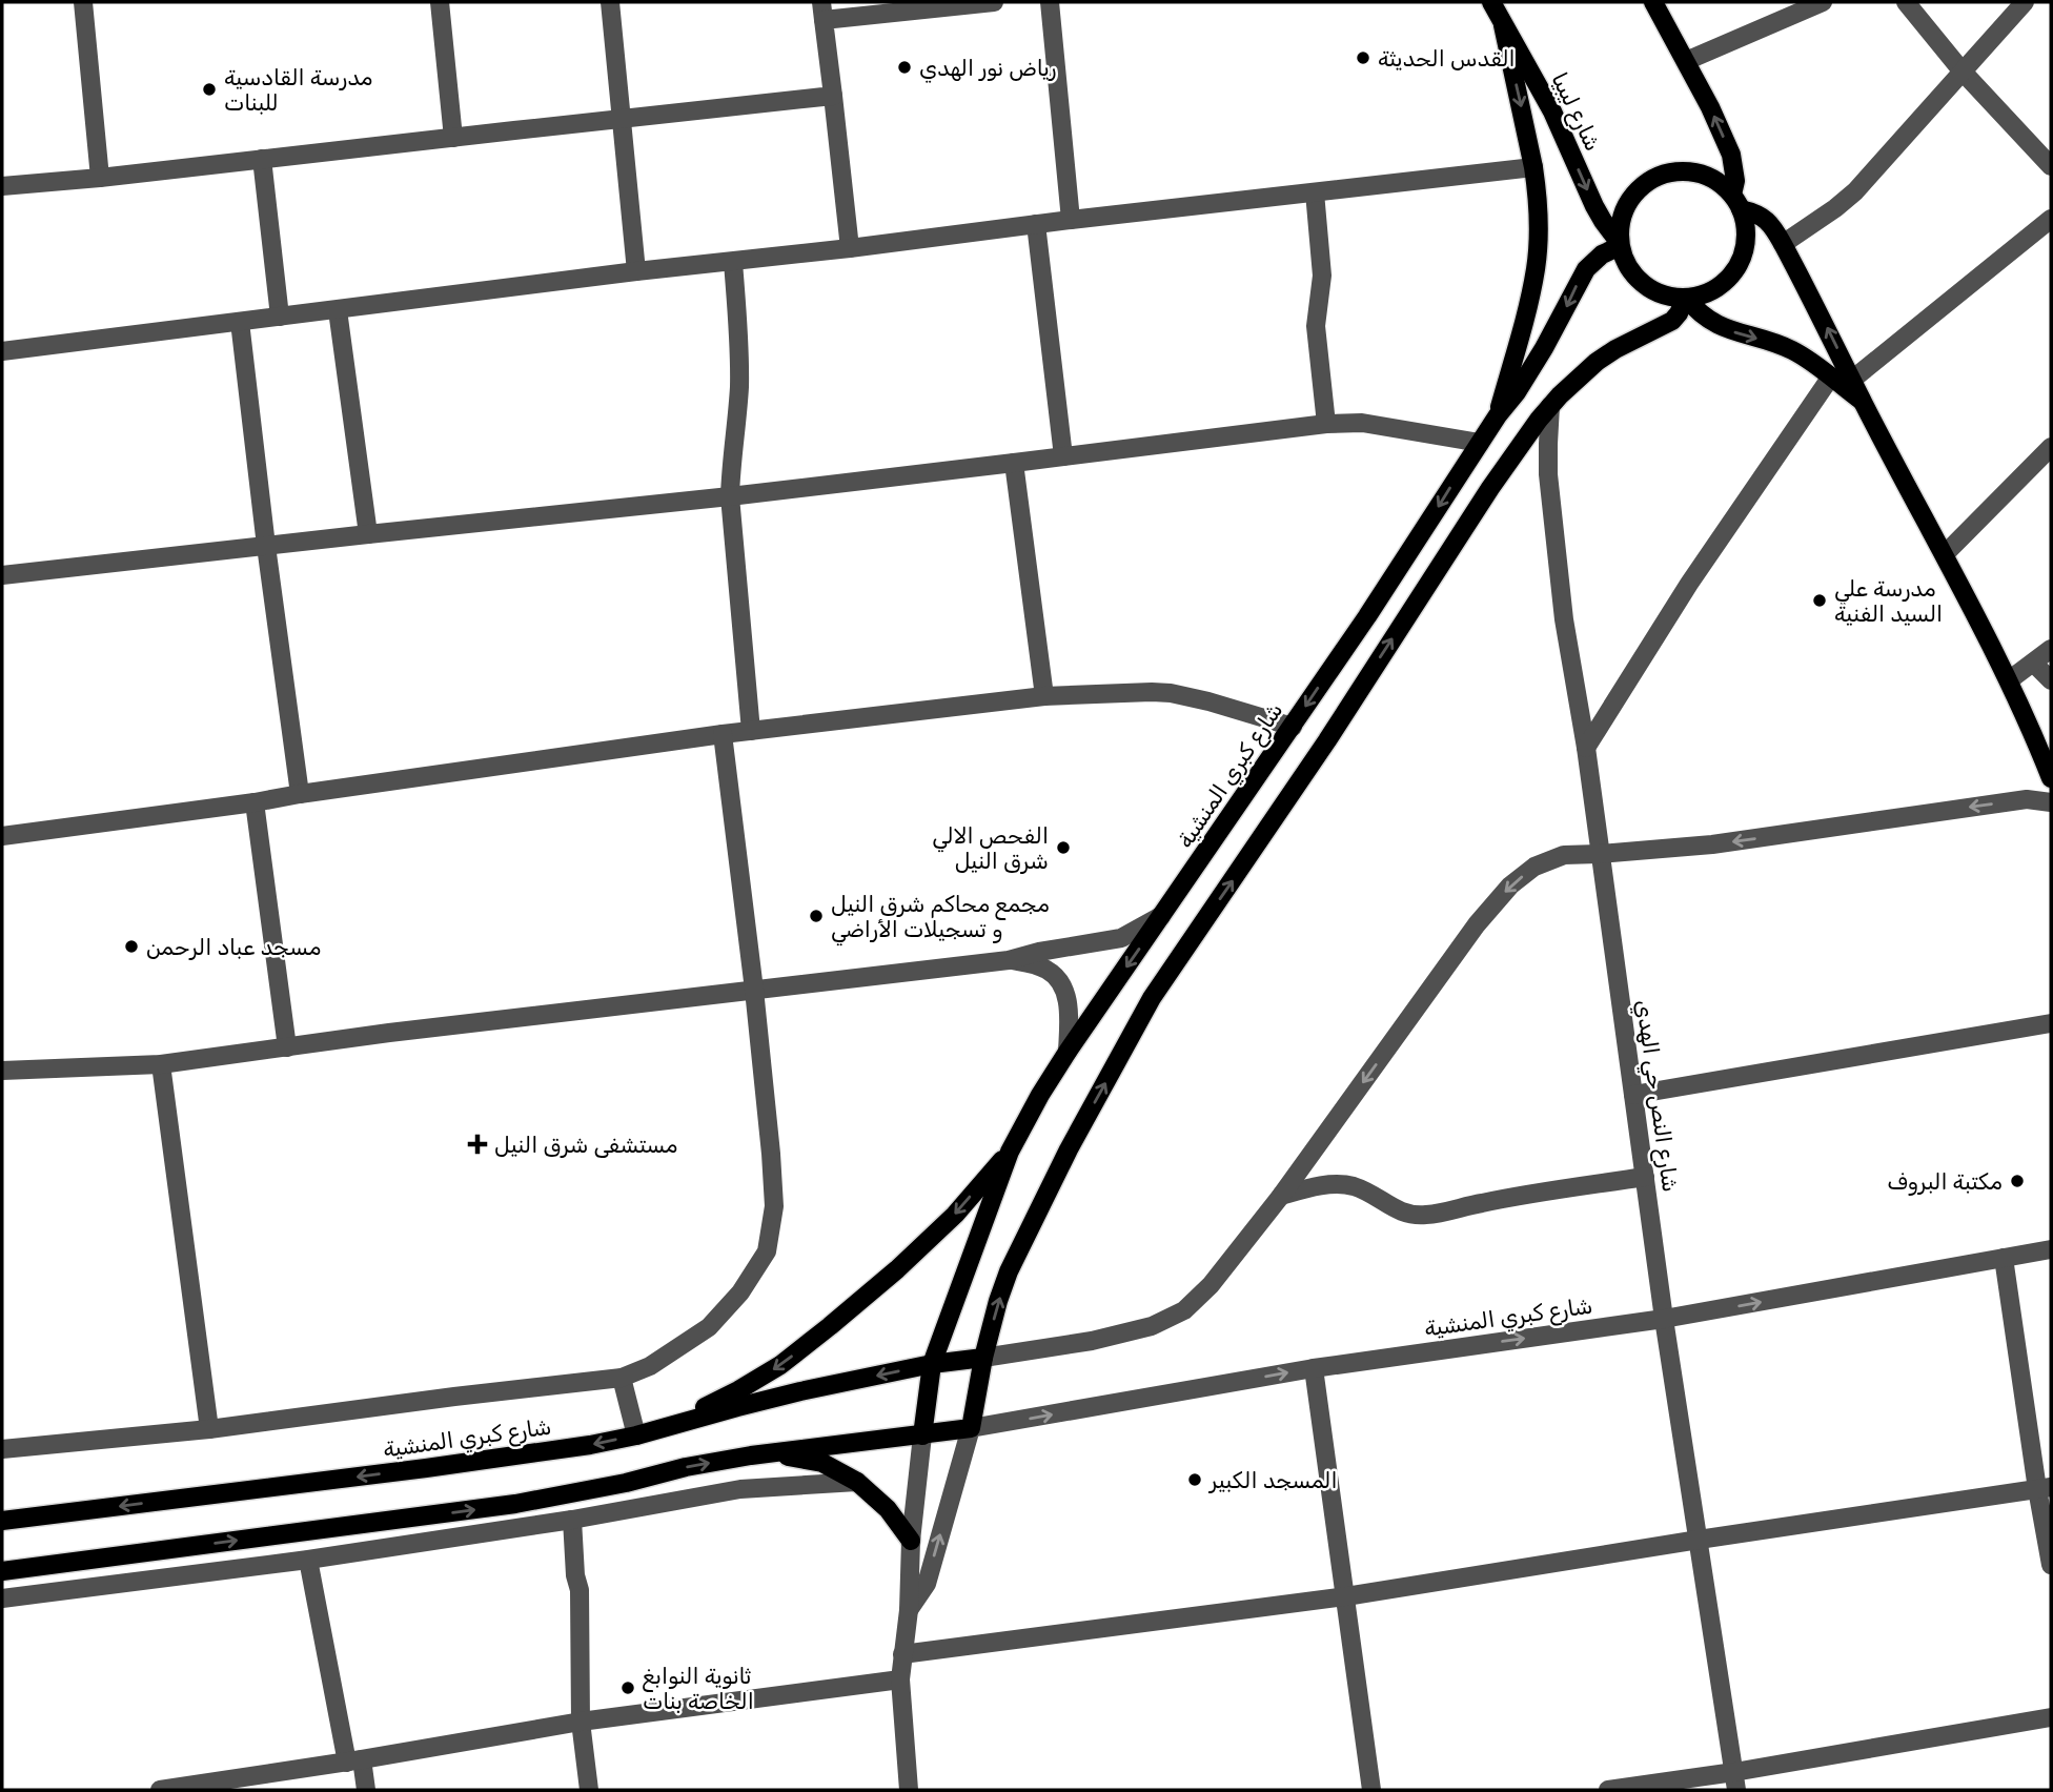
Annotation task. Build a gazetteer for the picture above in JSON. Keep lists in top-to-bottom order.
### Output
{
  "streets": {
    "main road": ["شارع ليبيا", "شارع كبري المنشية"],
    "street": ["شارع النص حي الهدي"]
  },
  "crossings": [
    ["شارع ليبيا", "شارع كبري المنشية"],
    ["شارع كبري المنشية", "شارع النص حي الهدي"]
  ],
  "places": {
    "other": [
      "القدس الحديثة",
      "رياض نور الهدي",
      "مدرسة القادسية للبنات",
      "مدرسة علي السيد الفنية",
      "الفحص الالي شرق النيل",
      "مجمع محاكم شرق النيل و تسجيلات الأراضي",
      "مسجد عباد الرحمن",
      "مكتبة البروف",
      "المسجد الكبير",
      "ثانوية النوابغ الخاصة بنات"
    ],
    "health": ["مستشفى شرق النيل"]
  }
}
